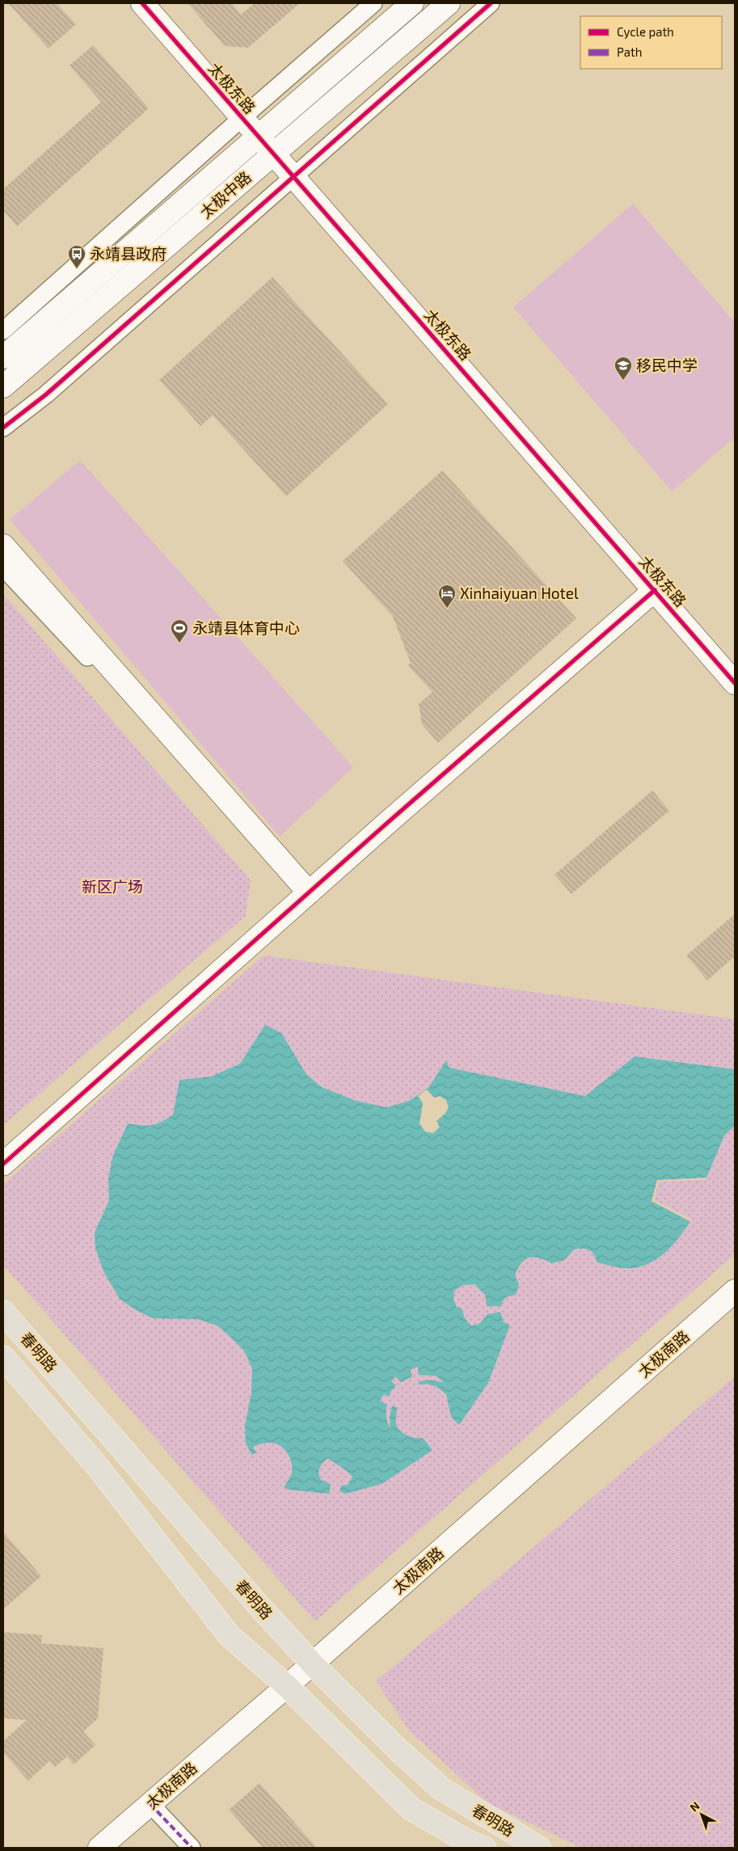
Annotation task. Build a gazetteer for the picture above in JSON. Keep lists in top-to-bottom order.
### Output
{
  "streets": {
    "main road": ["春明路"],
    "street": ["太极东路", "太极中路", "太极南路"]
  },
  "crossings": [
    ["太极东路", "太极中路"],
    ["春明路", "太极南路"]
  ],
  "parks": ["新区广场"],
  "places": {
    "bus stop": ["永靖县政府"],
    "school or university": ["移民中学"],
    "hotel": ["Xinhaiyuan Hotel"],
    "sports": ["永靖县体育中心"]
  },
  "legend": ["Cycle path", "Path"],
  "north": "top left"
}
